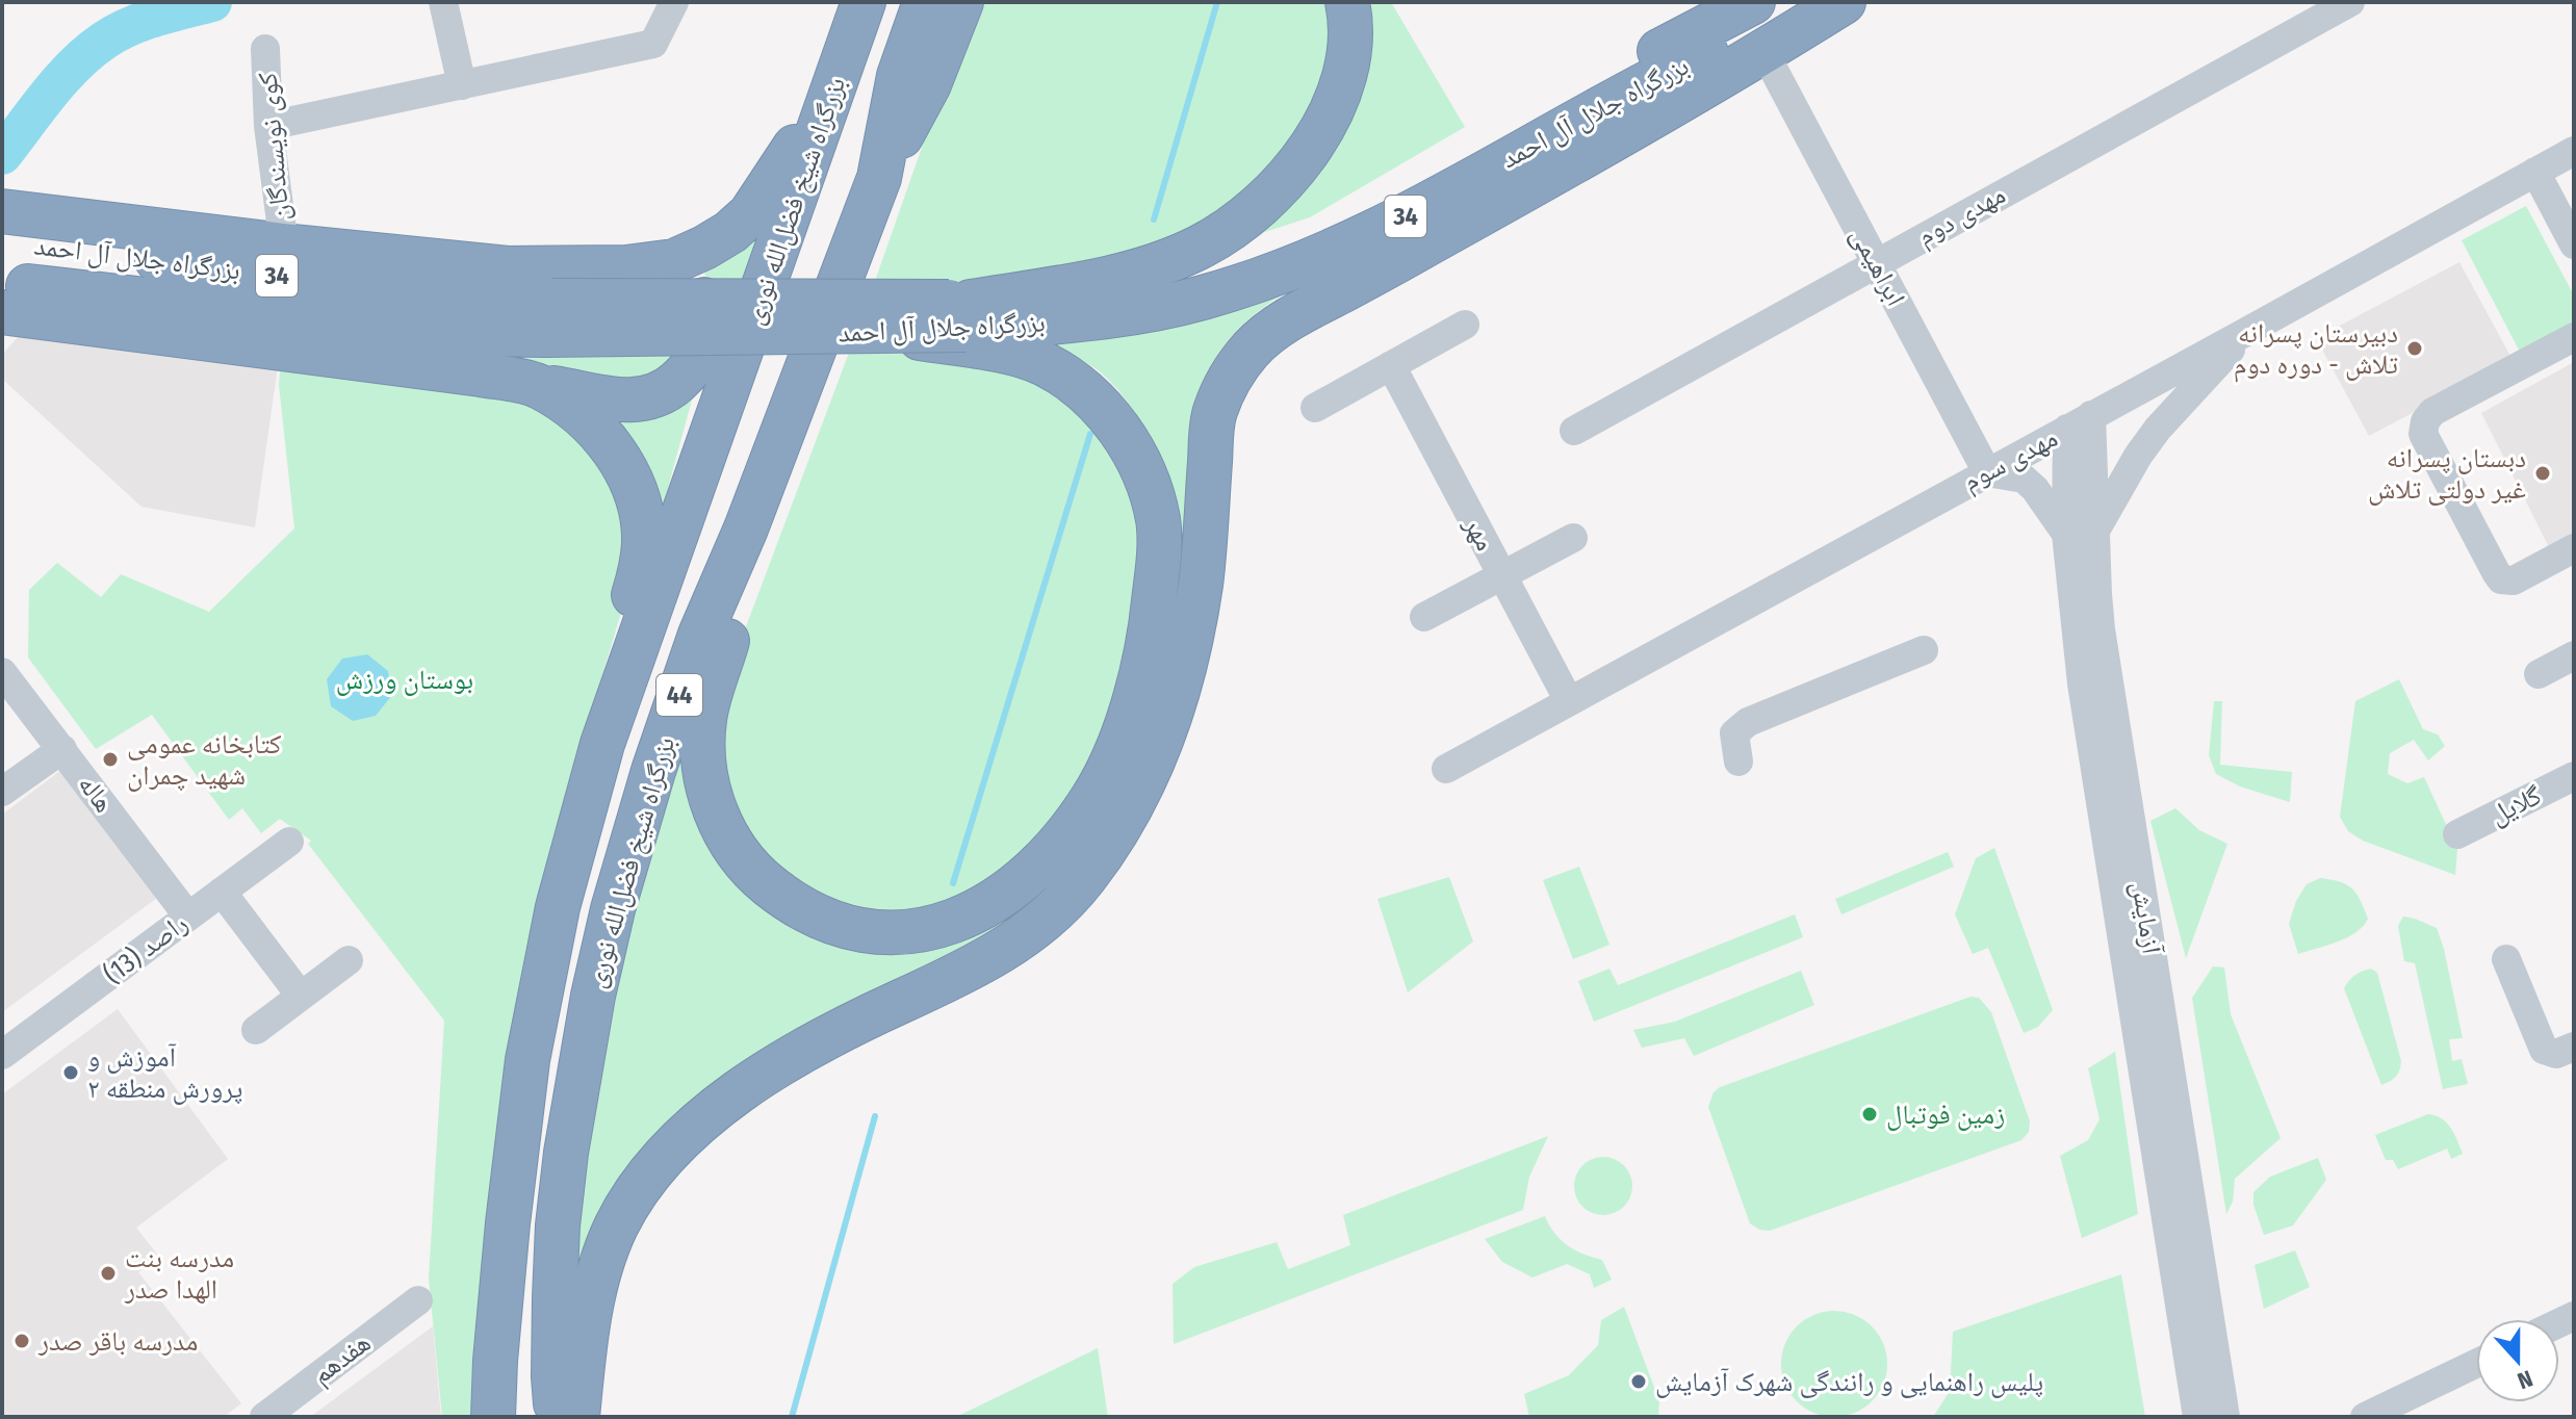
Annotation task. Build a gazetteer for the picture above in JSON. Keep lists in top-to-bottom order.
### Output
{
  "streets": {
    "highway": [
      "بزرگراه جلال آل احمد",
      "بزرگراه شیخ فضل‌الله نوری",
      "34",
      "44"
    ],
    "street": [
      "کوی نویسندگان",
      "مهدی دوم",
      "ابراهیمی",
      "مهدی سوم",
      "مهر",
      "هاله",
      "گلایل",
      "آزمایش",
      "راصد (13)",
      "هفدهم"
    ]
  },
  "crossings": [
    ["مهدی دوم", "ابراهیمی"],
    ["ابراهیمی", "مهدی سوم"],
    ["مهدی سوم", "مهر"],
    ["مهدی سوم", "آزمایش"],
    ["هاله", "راصد (13)"]
  ],
  "parks": ["بوستان ورزش"],
  "places": [
    "دبیرستان پسرانه تلاش - دوره دوم",
    "دبستان پسرانه غیر دولتی تلاش",
    "کتابخانه عمومی شهید چمران",
    "آموزش و پرورش منطقه ۲",
    "زمین فوتبال",
    "مدرسه بنت الهدا صدر",
    "مدرسه باقر صدر",
    "پلیس راهنمایی و رانندگی شهرک آزمایش"
  ],
  "north": "bottom"
}
